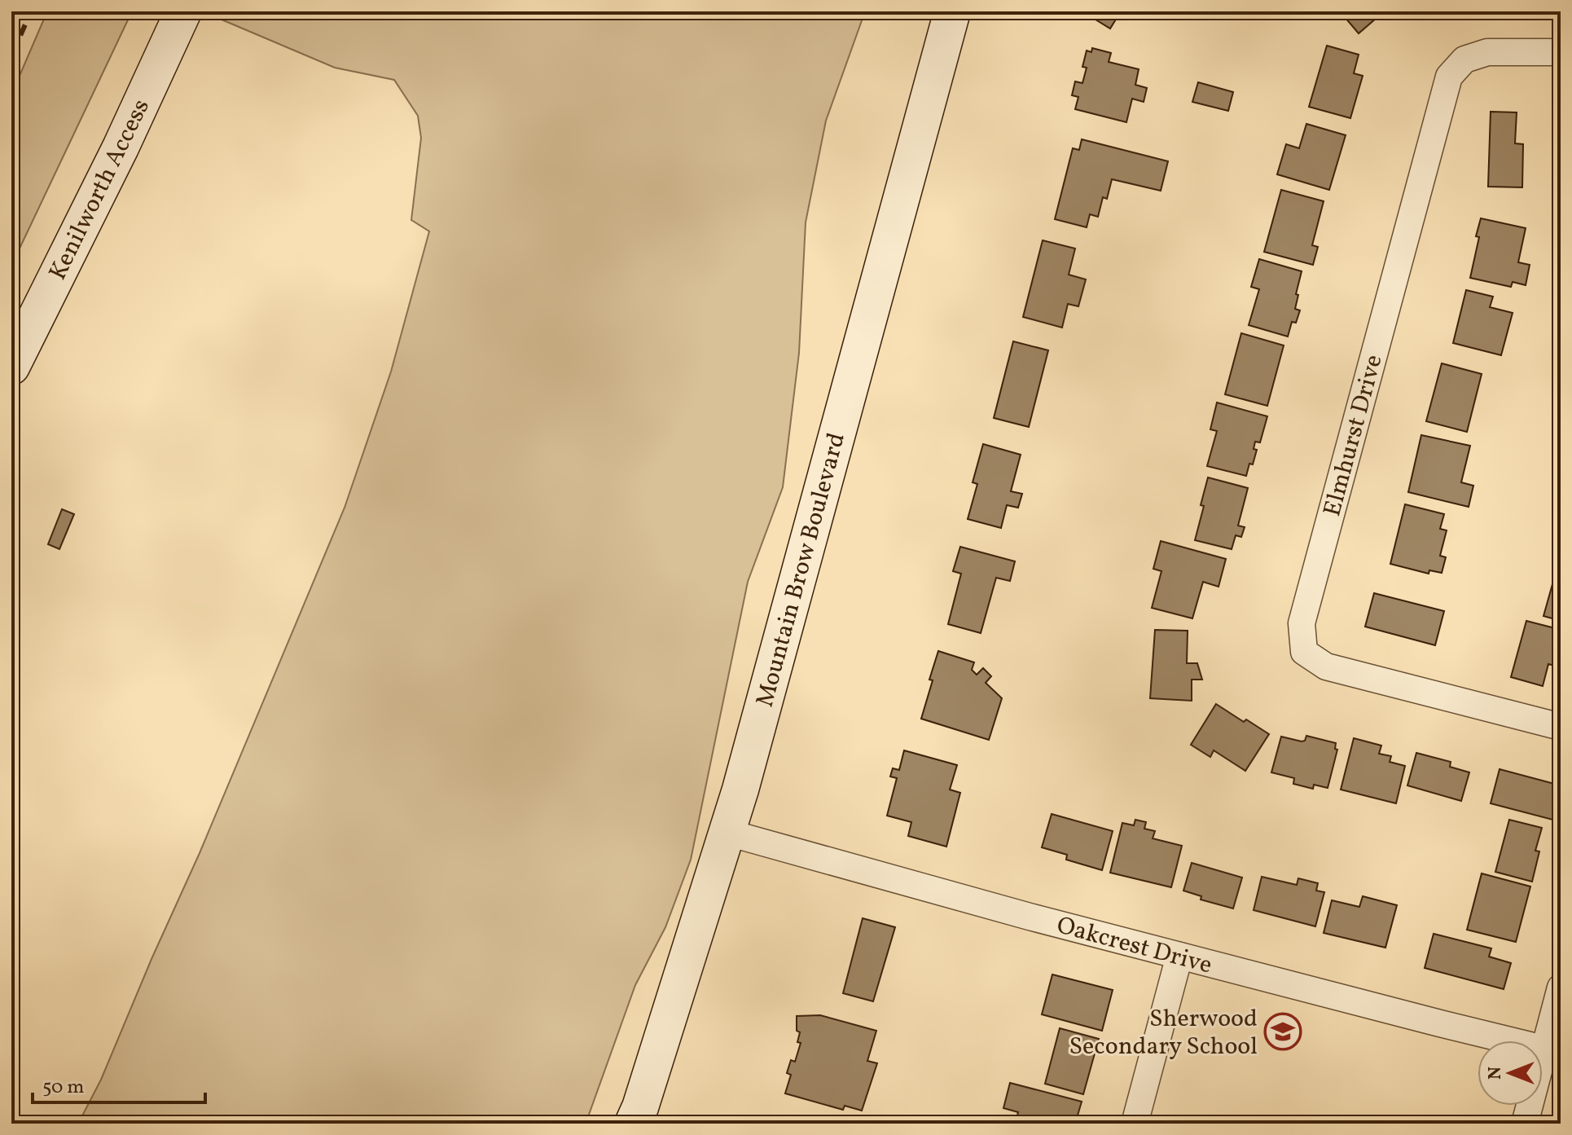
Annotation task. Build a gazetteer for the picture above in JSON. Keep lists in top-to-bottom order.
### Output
{
  "streets": {
    "main road": ["Kenilworth Access", "Mountain Brow Boulevard"],
    "street": ["Elmhurst Drive", "Oakcrest Drive"]
  },
  "crossings": [
    ["Mountain Brow Boulevard", "Oakcrest Drive"]
  ],
  "places": {
    "school or university": ["Sherwood Secondary School"]
  },
  "scale_bar": "50 m",
  "north": "left"
}
